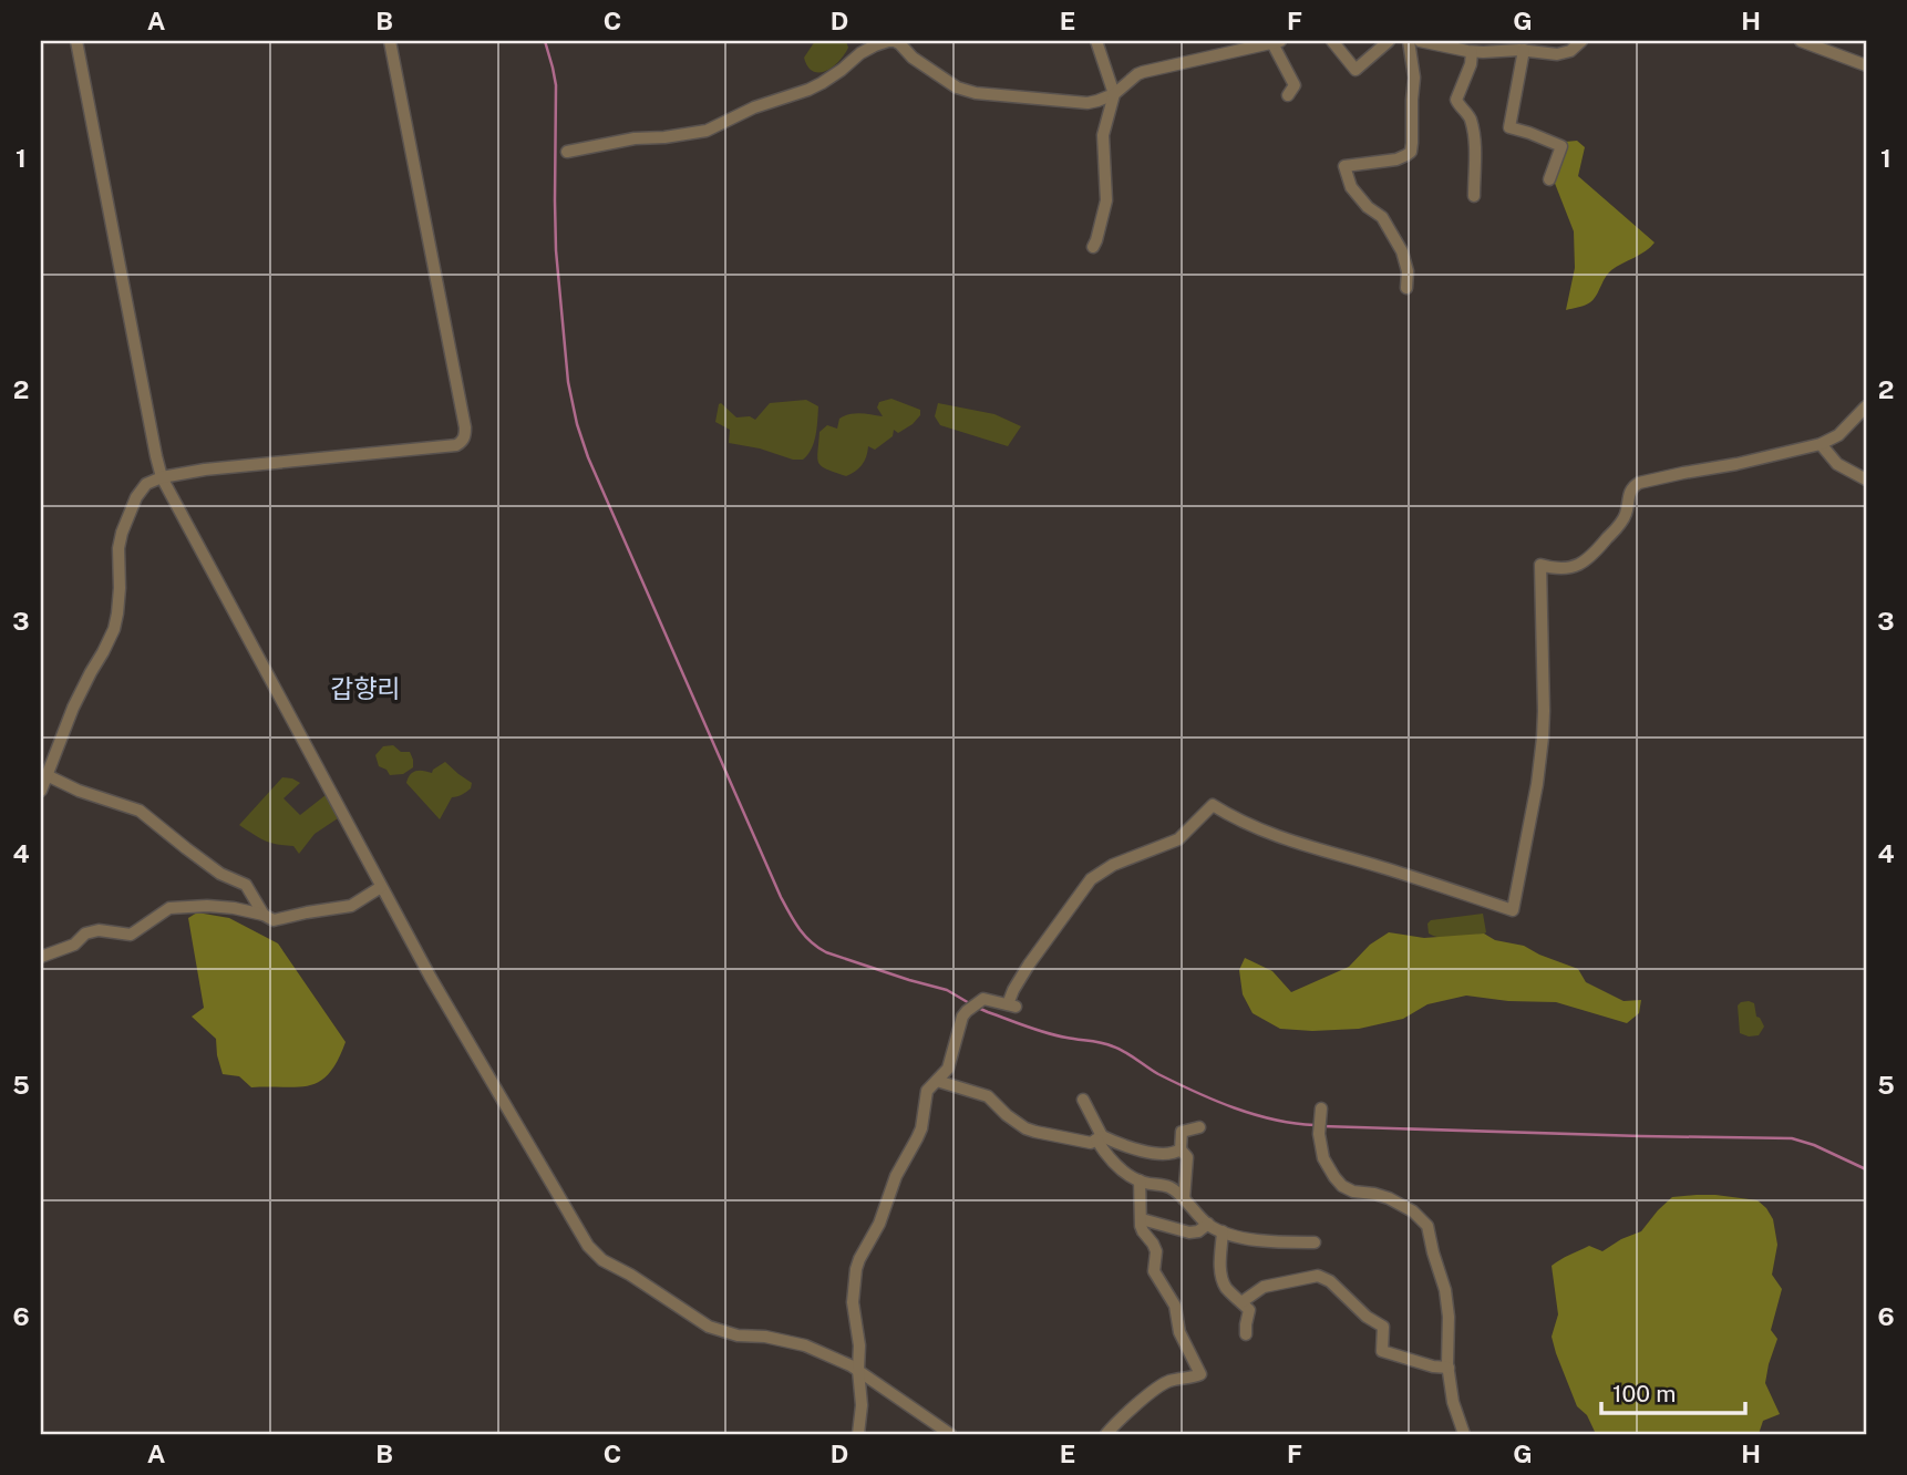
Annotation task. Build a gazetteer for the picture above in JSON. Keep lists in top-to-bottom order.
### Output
{
  "districts": ["갑향리"],
  "scale_bar": "100 m",
  "grid": {
    "columns": [
      "A",
      "B",
      "C",
      "D",
      "E",
      "F",
      "G",
      "H"
    ],
    "rows": [
      "1",
      "2",
      "3",
      "4",
      "5",
      "6"
    ]
  }
}
